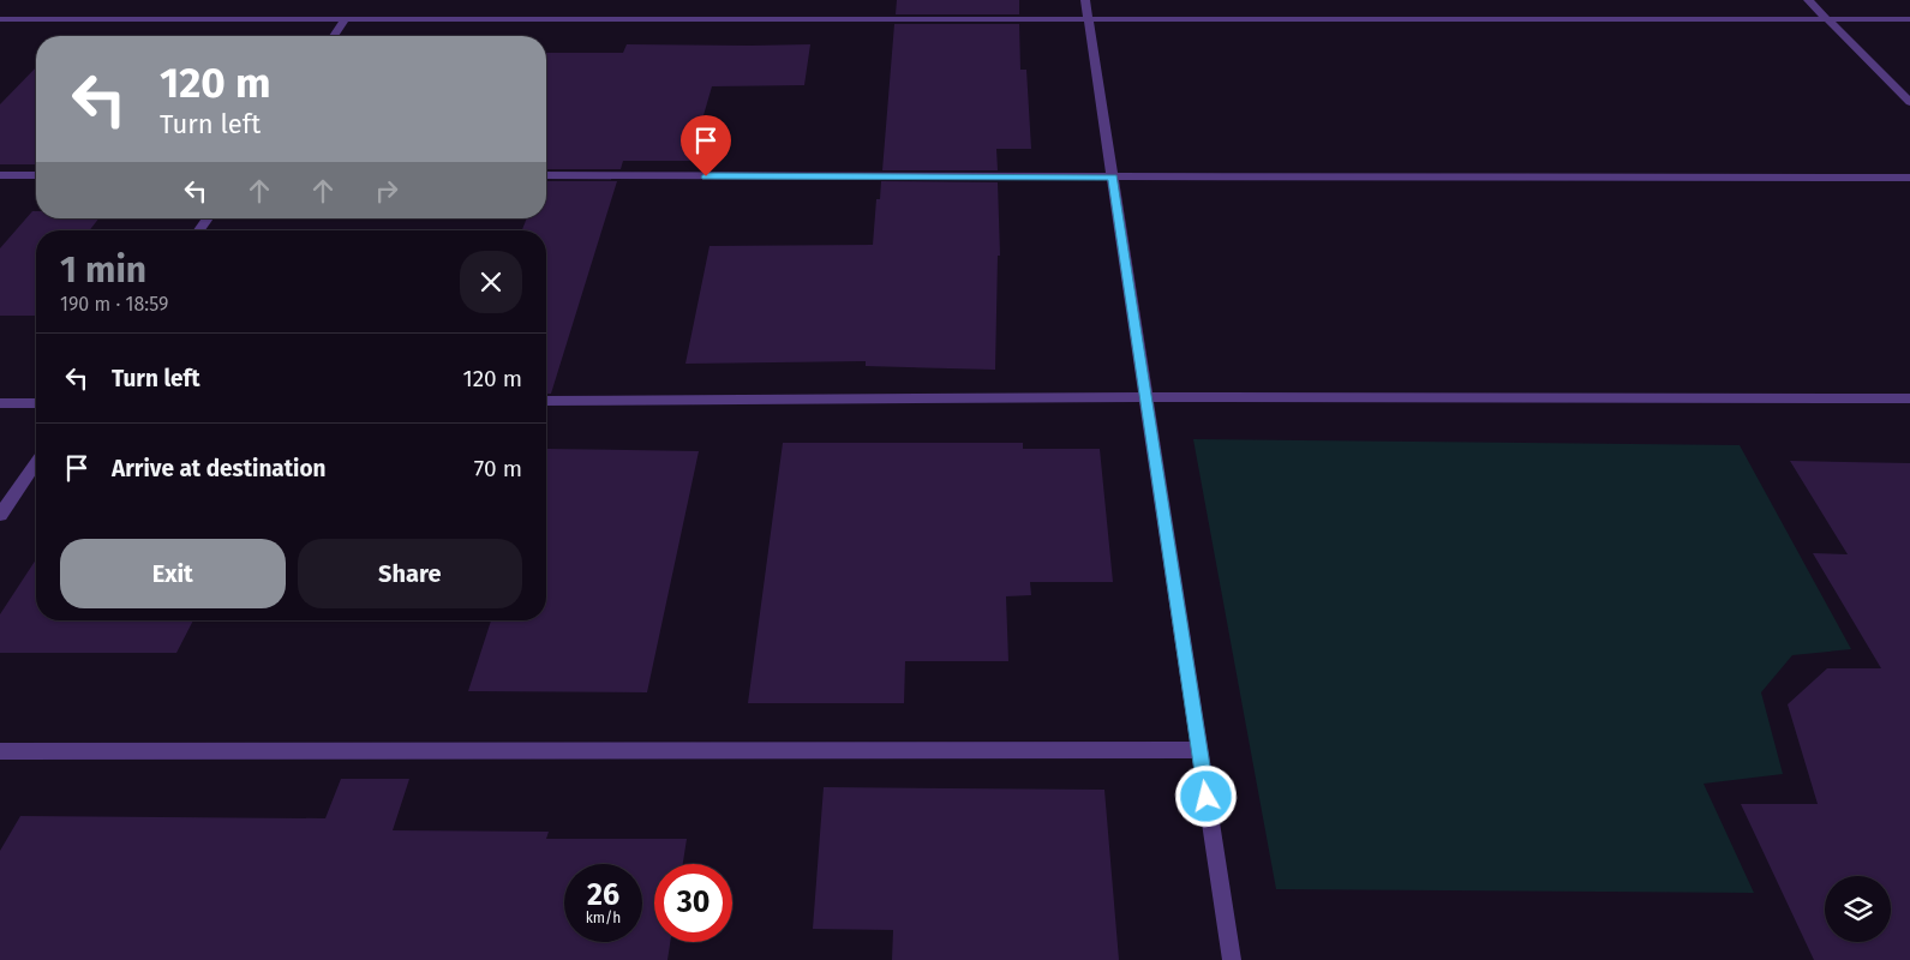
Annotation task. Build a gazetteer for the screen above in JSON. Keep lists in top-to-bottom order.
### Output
{
  "page": {
    "turn": ["120 m", "Turn left"],
    "heading": ["1 min", "190 m · 18:59"],
    "list": [
      {
        "name": "Turn left",
        "value": "120 m"
      },
      {
        "name": "Arrive at destination",
        "value": "70 m"
      }
    ],
    "buttons": ["Exit", "Share"],
    "speed": "26 km/h",
    "limit": "30"
  }
}
